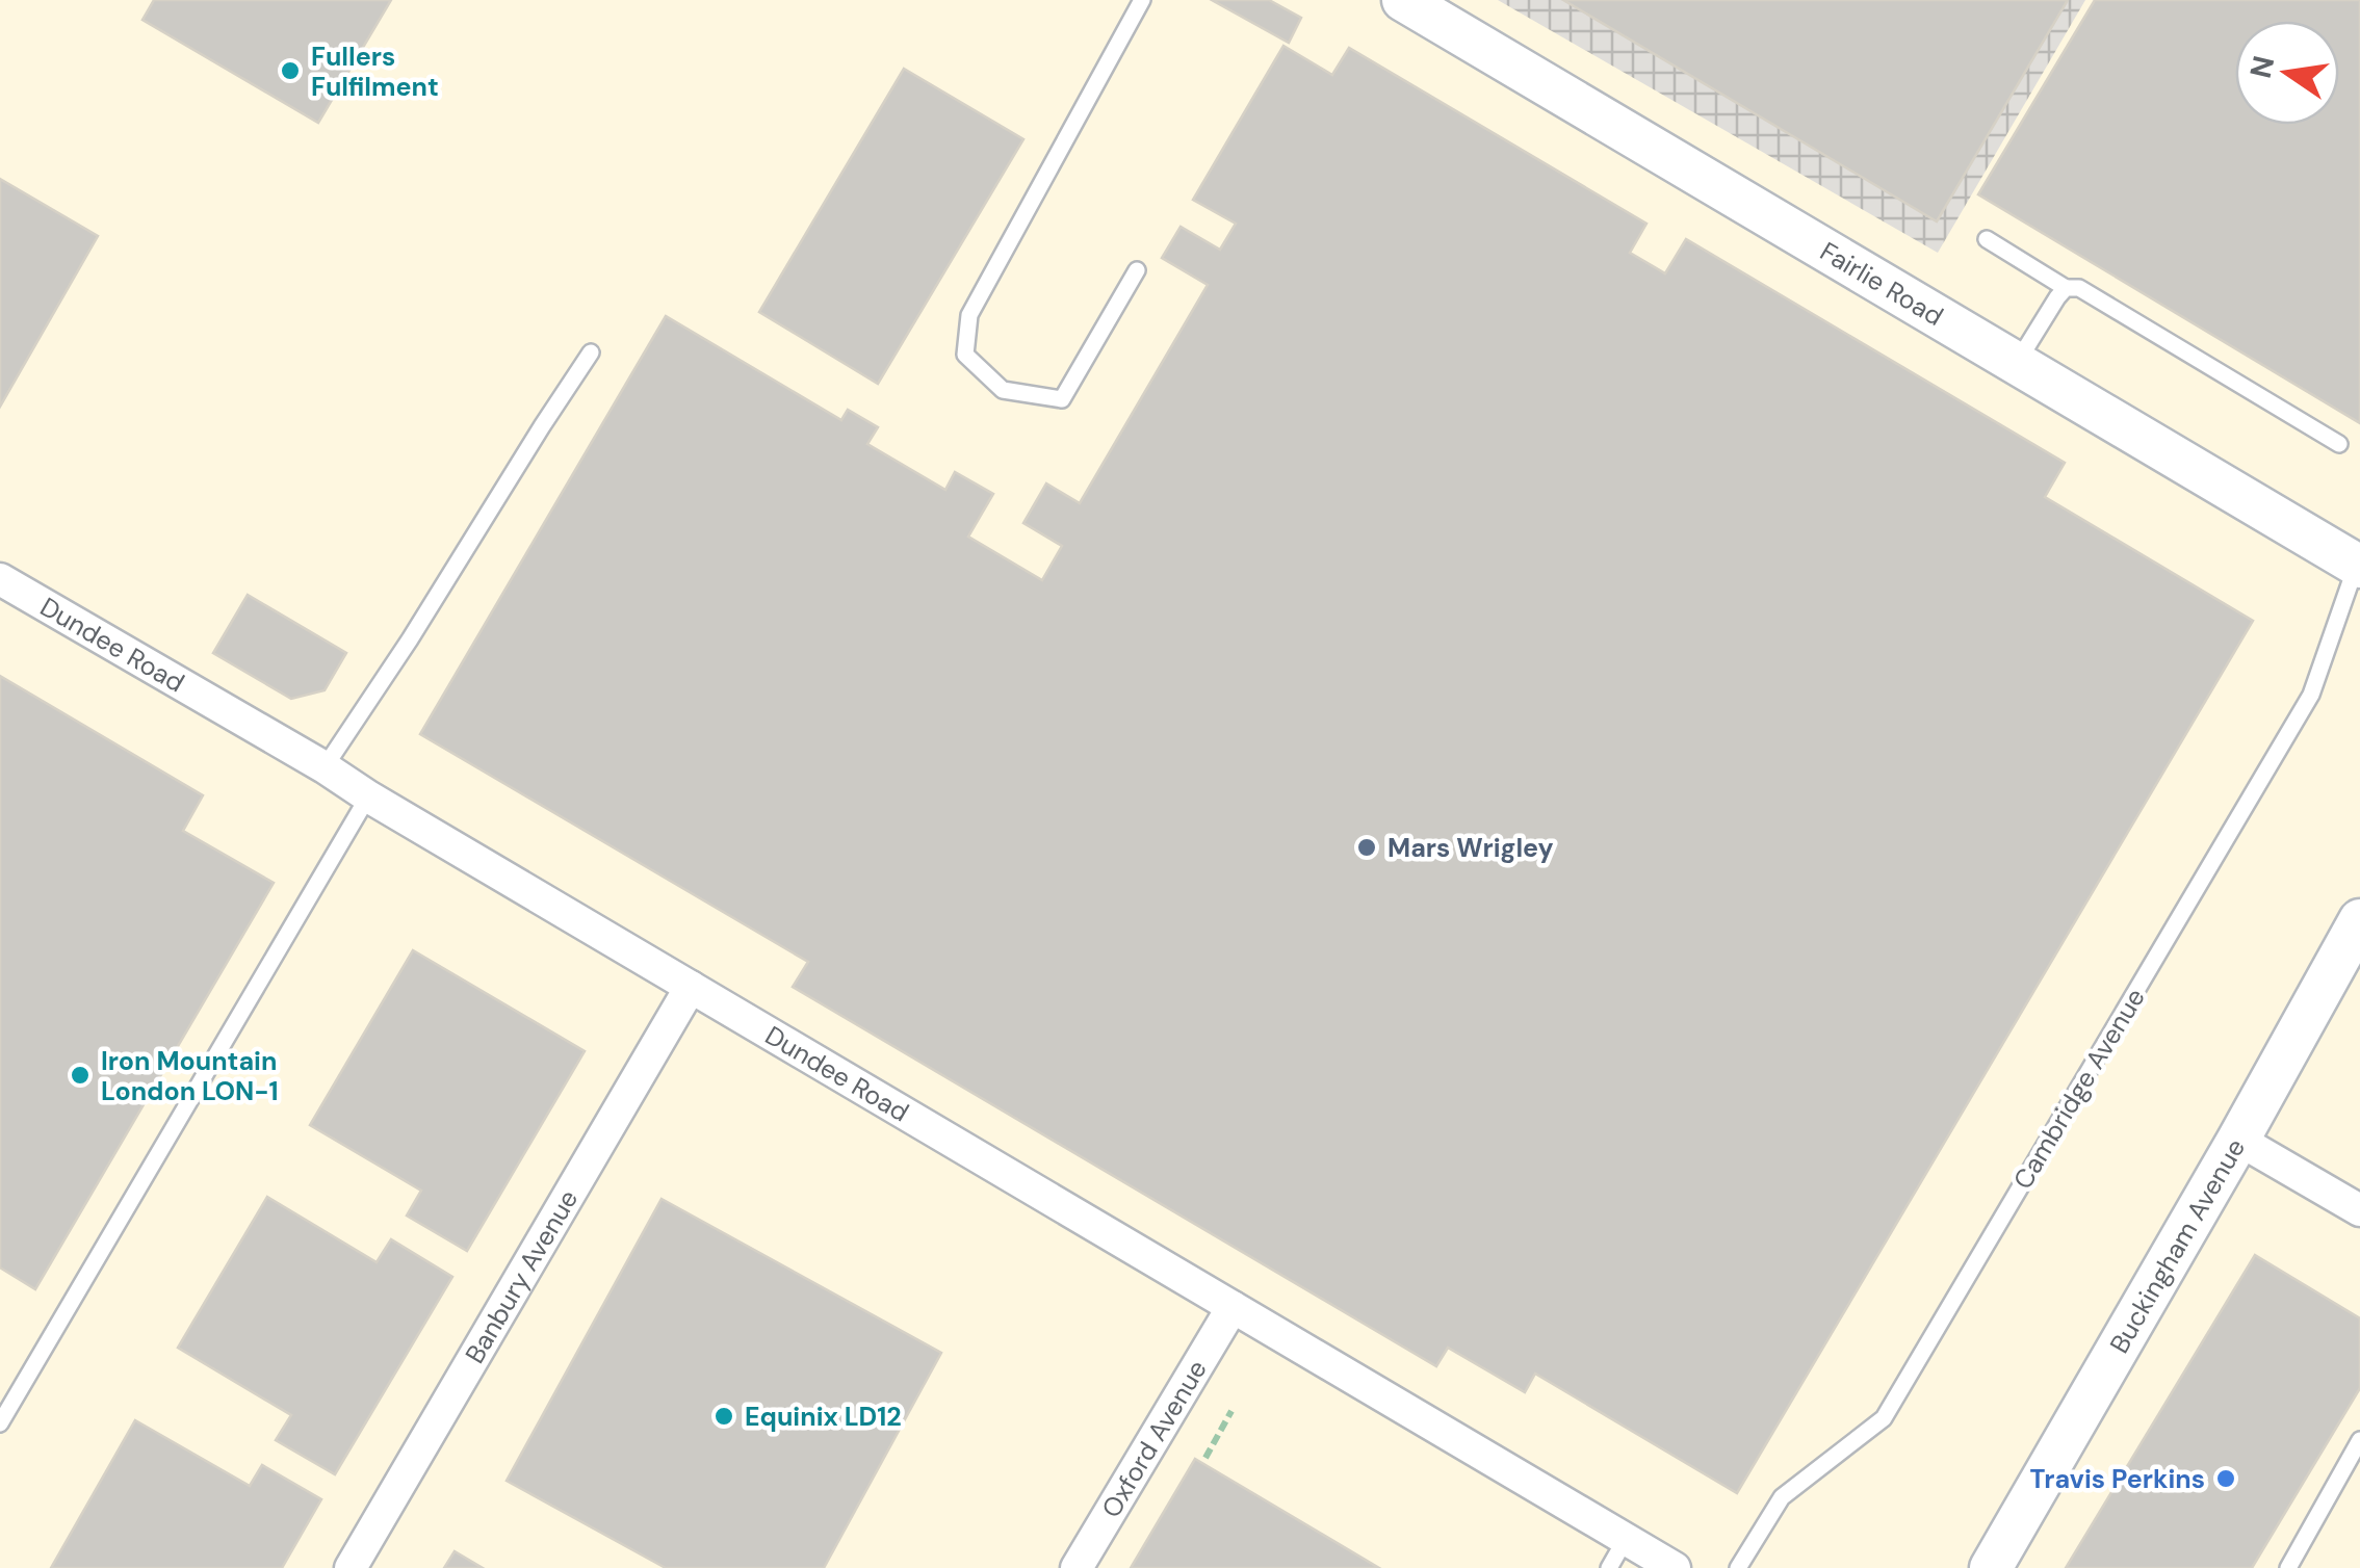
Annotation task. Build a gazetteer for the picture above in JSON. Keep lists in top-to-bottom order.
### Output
{
  "streets": {
    "street": [
      "Fairlie Road",
      "Dundee Road",
      "Buckingham Avenue",
      "Banbury Avenue",
      "Oxford Avenue"
    ],
    "lane": ["Cambridge Avenue"]
  },
  "crossings": [
    ["Fairlie Road", "Cambridge Avenue"],
    ["Dundee Road", "Banbury Avenue"],
    ["Dundee Road", "Oxford Avenue"]
  ],
  "places": [
    "Fullers Fulfilment",
    "Mars Wrigley",
    "Iron Mountain London LON-1",
    "Equinix LD12",
    "Travis Perkins"
  ],
  "north": "left"
}
